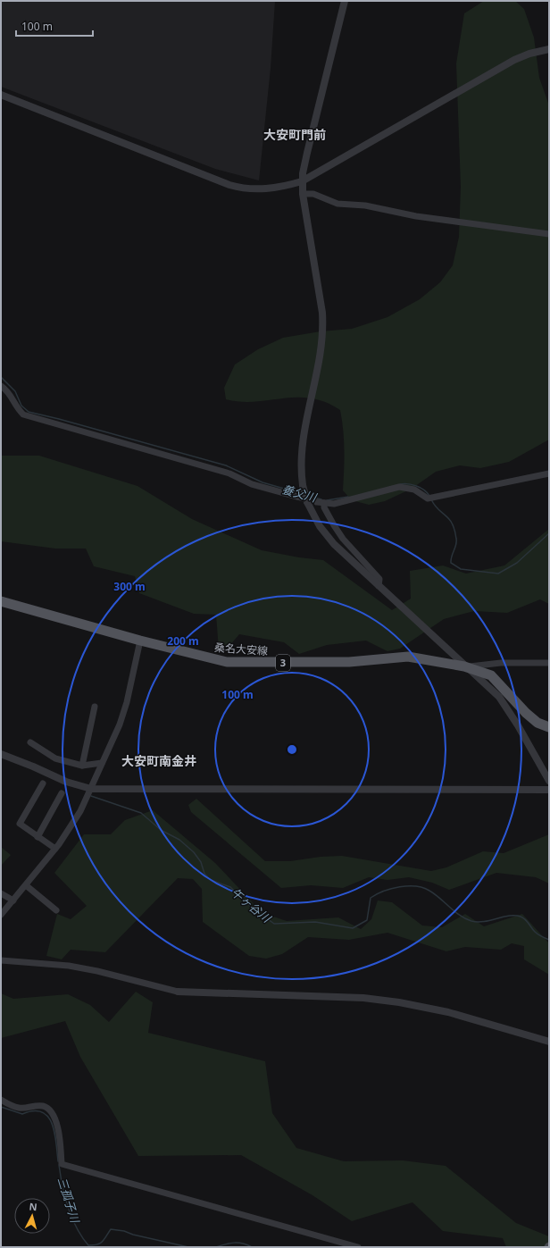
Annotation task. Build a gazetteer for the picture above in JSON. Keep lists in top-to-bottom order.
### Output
{
  "streets": {
    "main road": ["桑名大安線", "3"]
  },
  "districts": ["大安町門前", "大安町南金井"],
  "water": ["養父川", "午ヶ谷川", "三孤子川"],
  "scale_bar": "100 m",
  "north": "top",
  "rings": ["300 m", "200 m", "100 m"]
}
